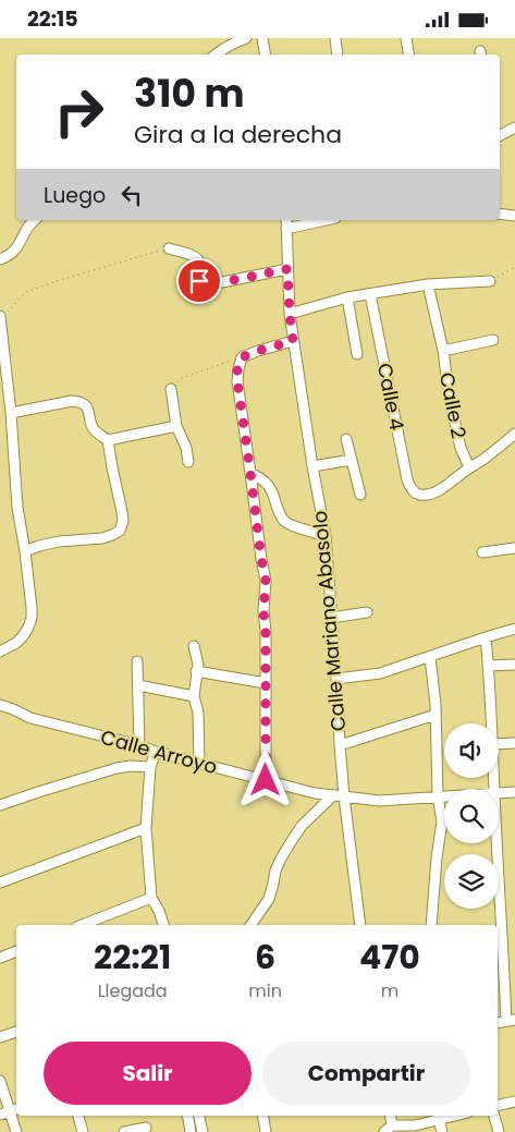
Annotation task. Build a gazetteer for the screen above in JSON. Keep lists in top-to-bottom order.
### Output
{
  "streets": {
    "street": [
      "Calle 4",
      "Calle 2",
      "Calle Mariano Abasolo",
      "Calle Arroyo"
    ]
  },
  "crossings": [
    ["Calle 4", "Calle 2"],
    ["Calle Mariano Abasolo", "Calle Arroyo"]
  ],
  "page": {
    "status": "22:15",
    "turn": ["310 m", "Gira a la derecha"],
    "then": "Luego",
    "eta": [
      "22:21",
      "Llegada",
      "6",
      "min",
      "470",
      "m"
    ],
    "buttons": ["Salir", "Compartir"]
  }
}
